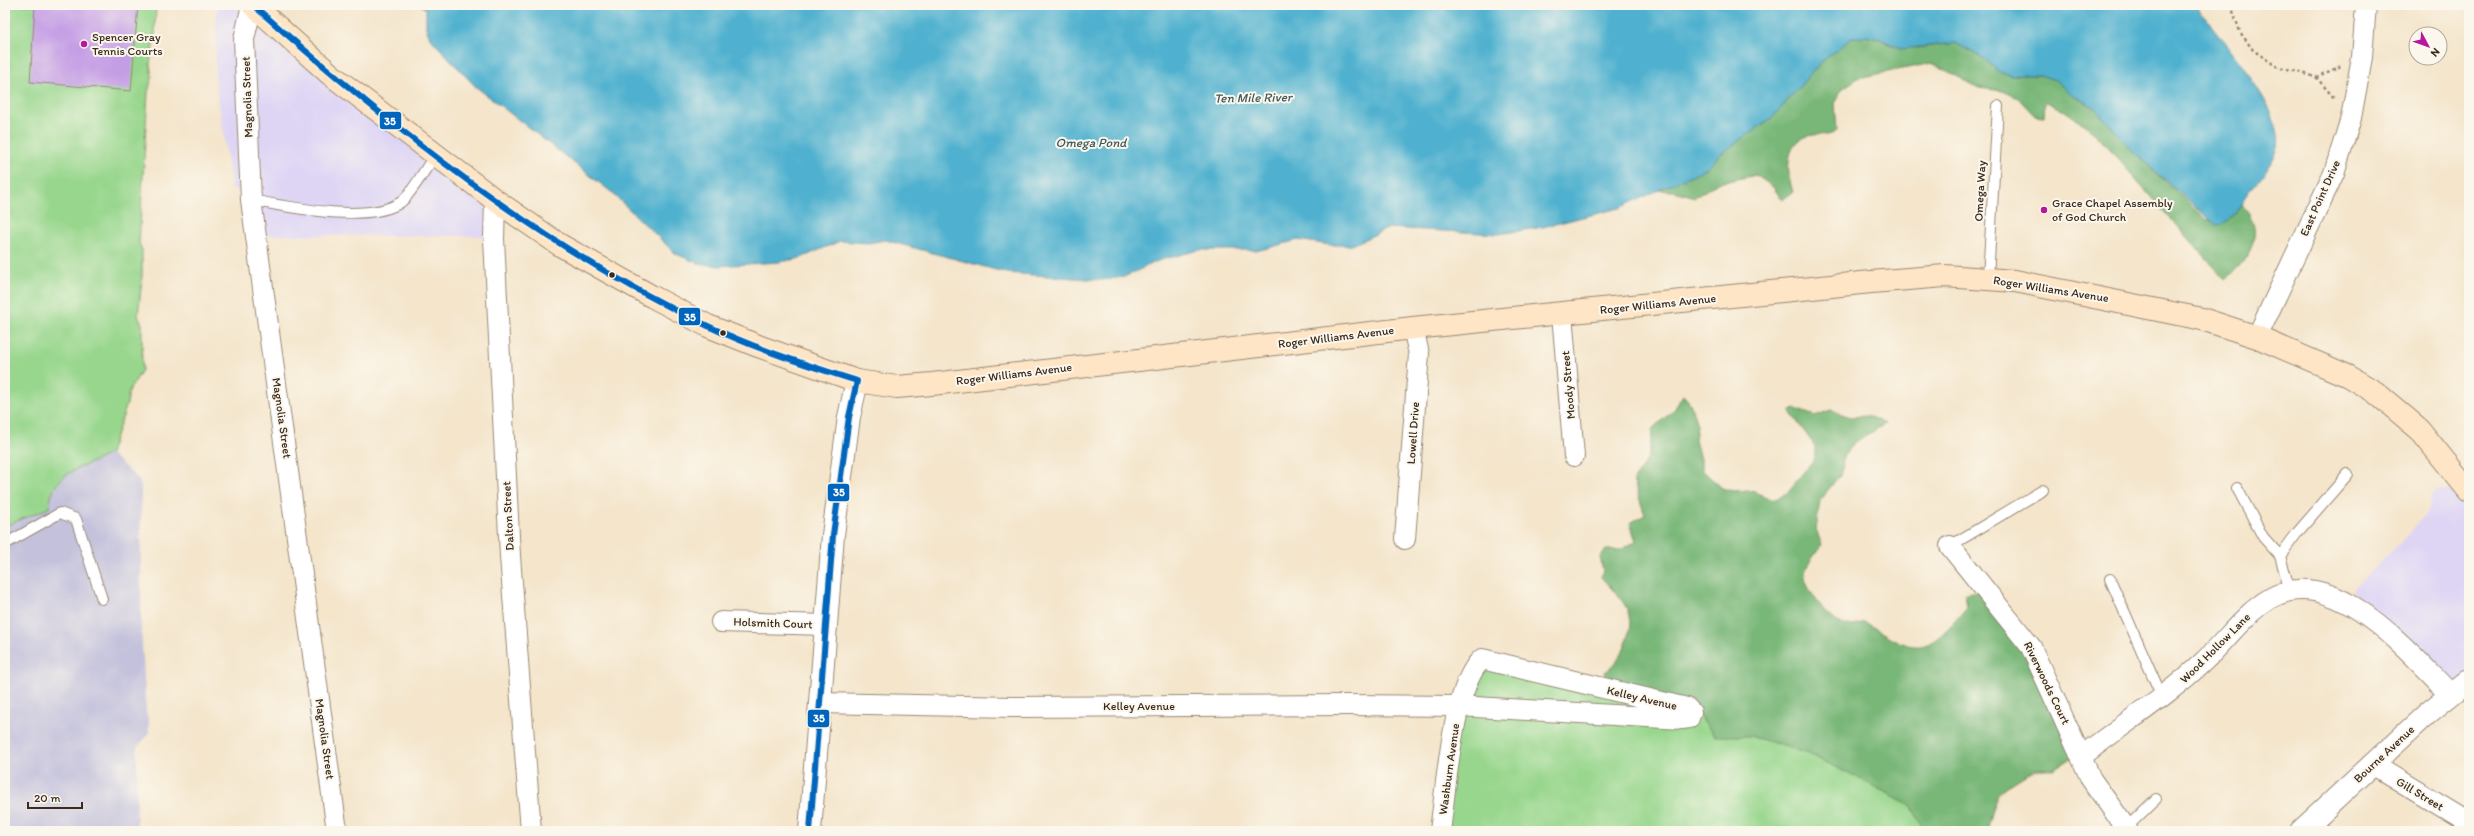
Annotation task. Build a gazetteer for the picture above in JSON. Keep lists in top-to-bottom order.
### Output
{
  "streets": {
    "main road": ["Roger Williams Avenue"],
    "street": [
      "Magnolia Street",
      "East Point Drive",
      "Moody Street",
      "Lowell Drive",
      "Dalton Street",
      "Holsmith Court",
      "Wood Hollow Lane",
      "Riverwoods Court",
      "Kelley Avenue",
      "Bourne Avenue",
      "Washburn Avenue",
      "Gill Street"
    ],
    "lane": ["Omega Way"]
  },
  "crossings": [
    ["Magnolia Street", "Roger Williams Avenue"],
    ["Omega Way", "Roger Williams Avenue"],
    ["East Point Drive", "Roger Williams Avenue"],
    ["Roger Williams Avenue", "Moody Street"],
    ["Roger Williams Avenue", "Lowell Drive"],
    ["Roger Williams Avenue", "Dalton Street"],
    ["Wood Hollow Lane", "Riverwoods Court"],
    ["Wood Hollow Lane", "Bourne Avenue"],
    ["Kelley Avenue", "Washburn Avenue"],
    ["Bourne Avenue", "Gill Street"]
  ],
  "water": ["Ten Mile River", "Omega Pond"],
  "places": ["Spencer Gray Tennis Courts", "Grace Chapel Assembly of God Church"],
  "lines": ["transit line 35"],
  "scale_bar": "20 m",
  "north": "bottom right"
}
